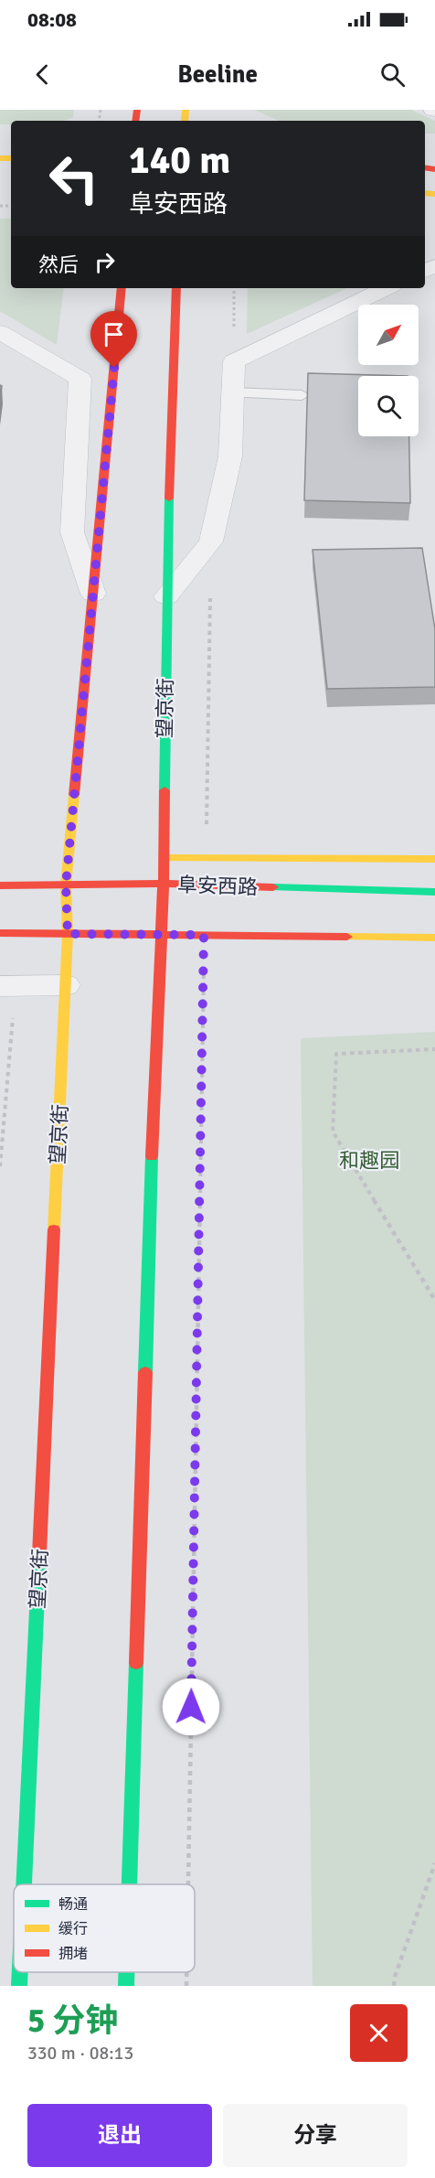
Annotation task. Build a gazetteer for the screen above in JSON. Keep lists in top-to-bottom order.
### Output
{
  "streets": {
    "main road": ["望京街", "阜安西路"]
  },
  "crossings": [
    ["望京街", "阜安西路"]
  ],
  "parks": ["和趣园"],
  "legend": ["畅通", "缓行", "拥堵"],
  "north": "top right",
  "page": {
    "status": "08:08",
    "header": "Beeline",
    "turn": ["140 m", "阜安西路"],
    "then": "然后",
    "heading": ["5 分钟", "330 m · 08:13"],
    "buttons": ["退出", "分享"]
  }
}
